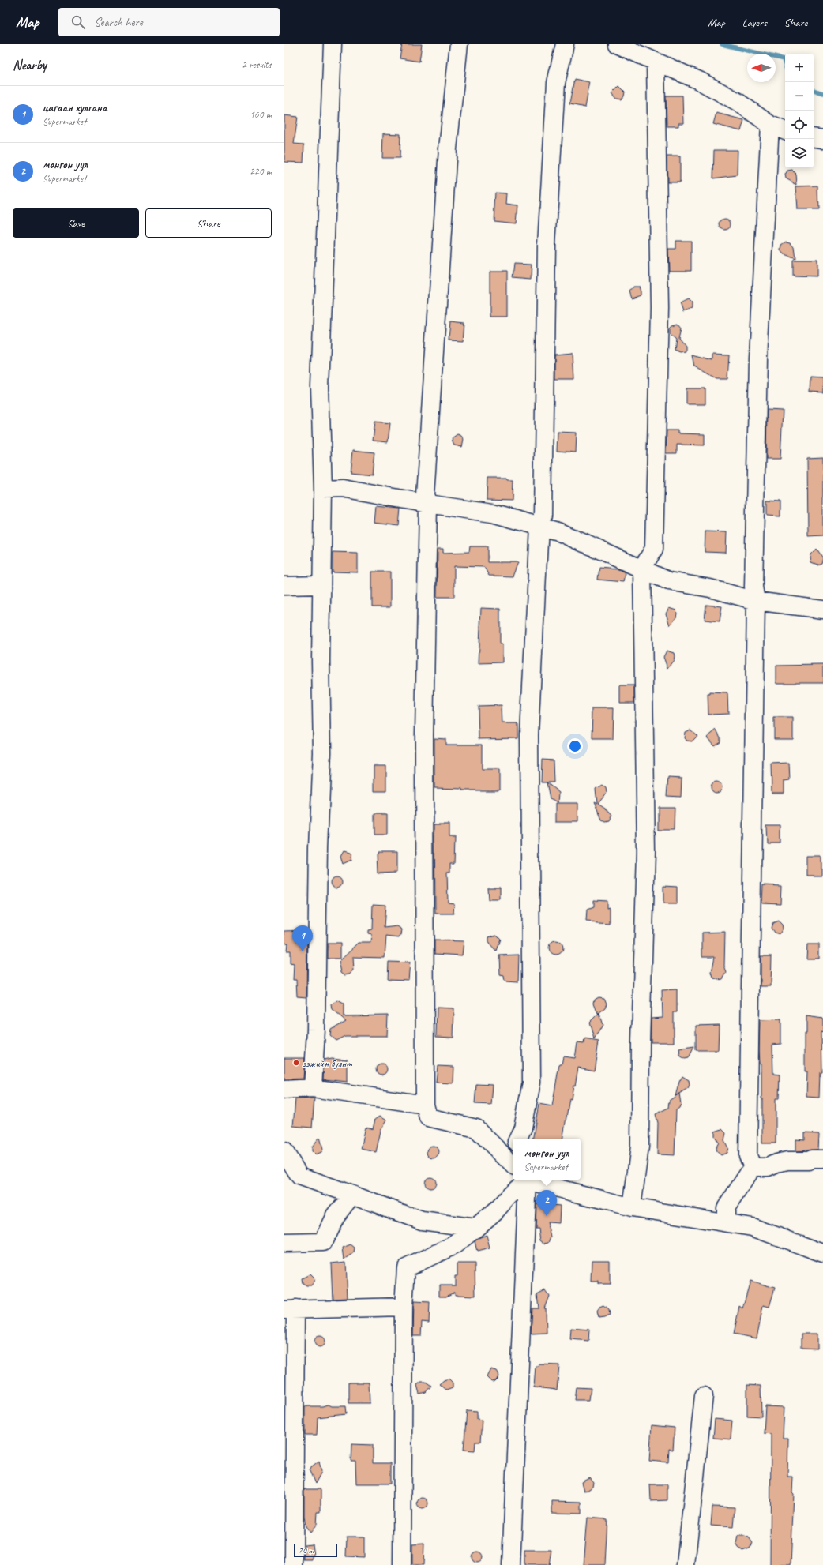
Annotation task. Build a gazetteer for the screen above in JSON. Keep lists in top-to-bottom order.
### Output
{
  "places": ["ээжийн буянт"],
  "scale_bar": "20 m",
  "north": "left",
  "page": {
    "header": "Map",
    "search": "Search here",
    "nav": ["Map", "Layers", "Share"],
    "heading": ["Nearby", "2 results"],
    "map_buttons": ["+", "−"],
    "list": [
      {
        "mark": "1",
        "name": "цагаан хулгана",
        "note": "Supermarket",
        "value": "160 m"
      },
      {
        "mark": "2",
        "name": "мөнгөн уул",
        "note": "Supermarket",
        "value": "220 m"
      }
    ],
    "buttons": ["Save", "Share"],
    "pins": ["1", "2"],
    "popup": ["мөнгөн уул", "Supermarket"],
    "scale": "20 m"
  }
}
